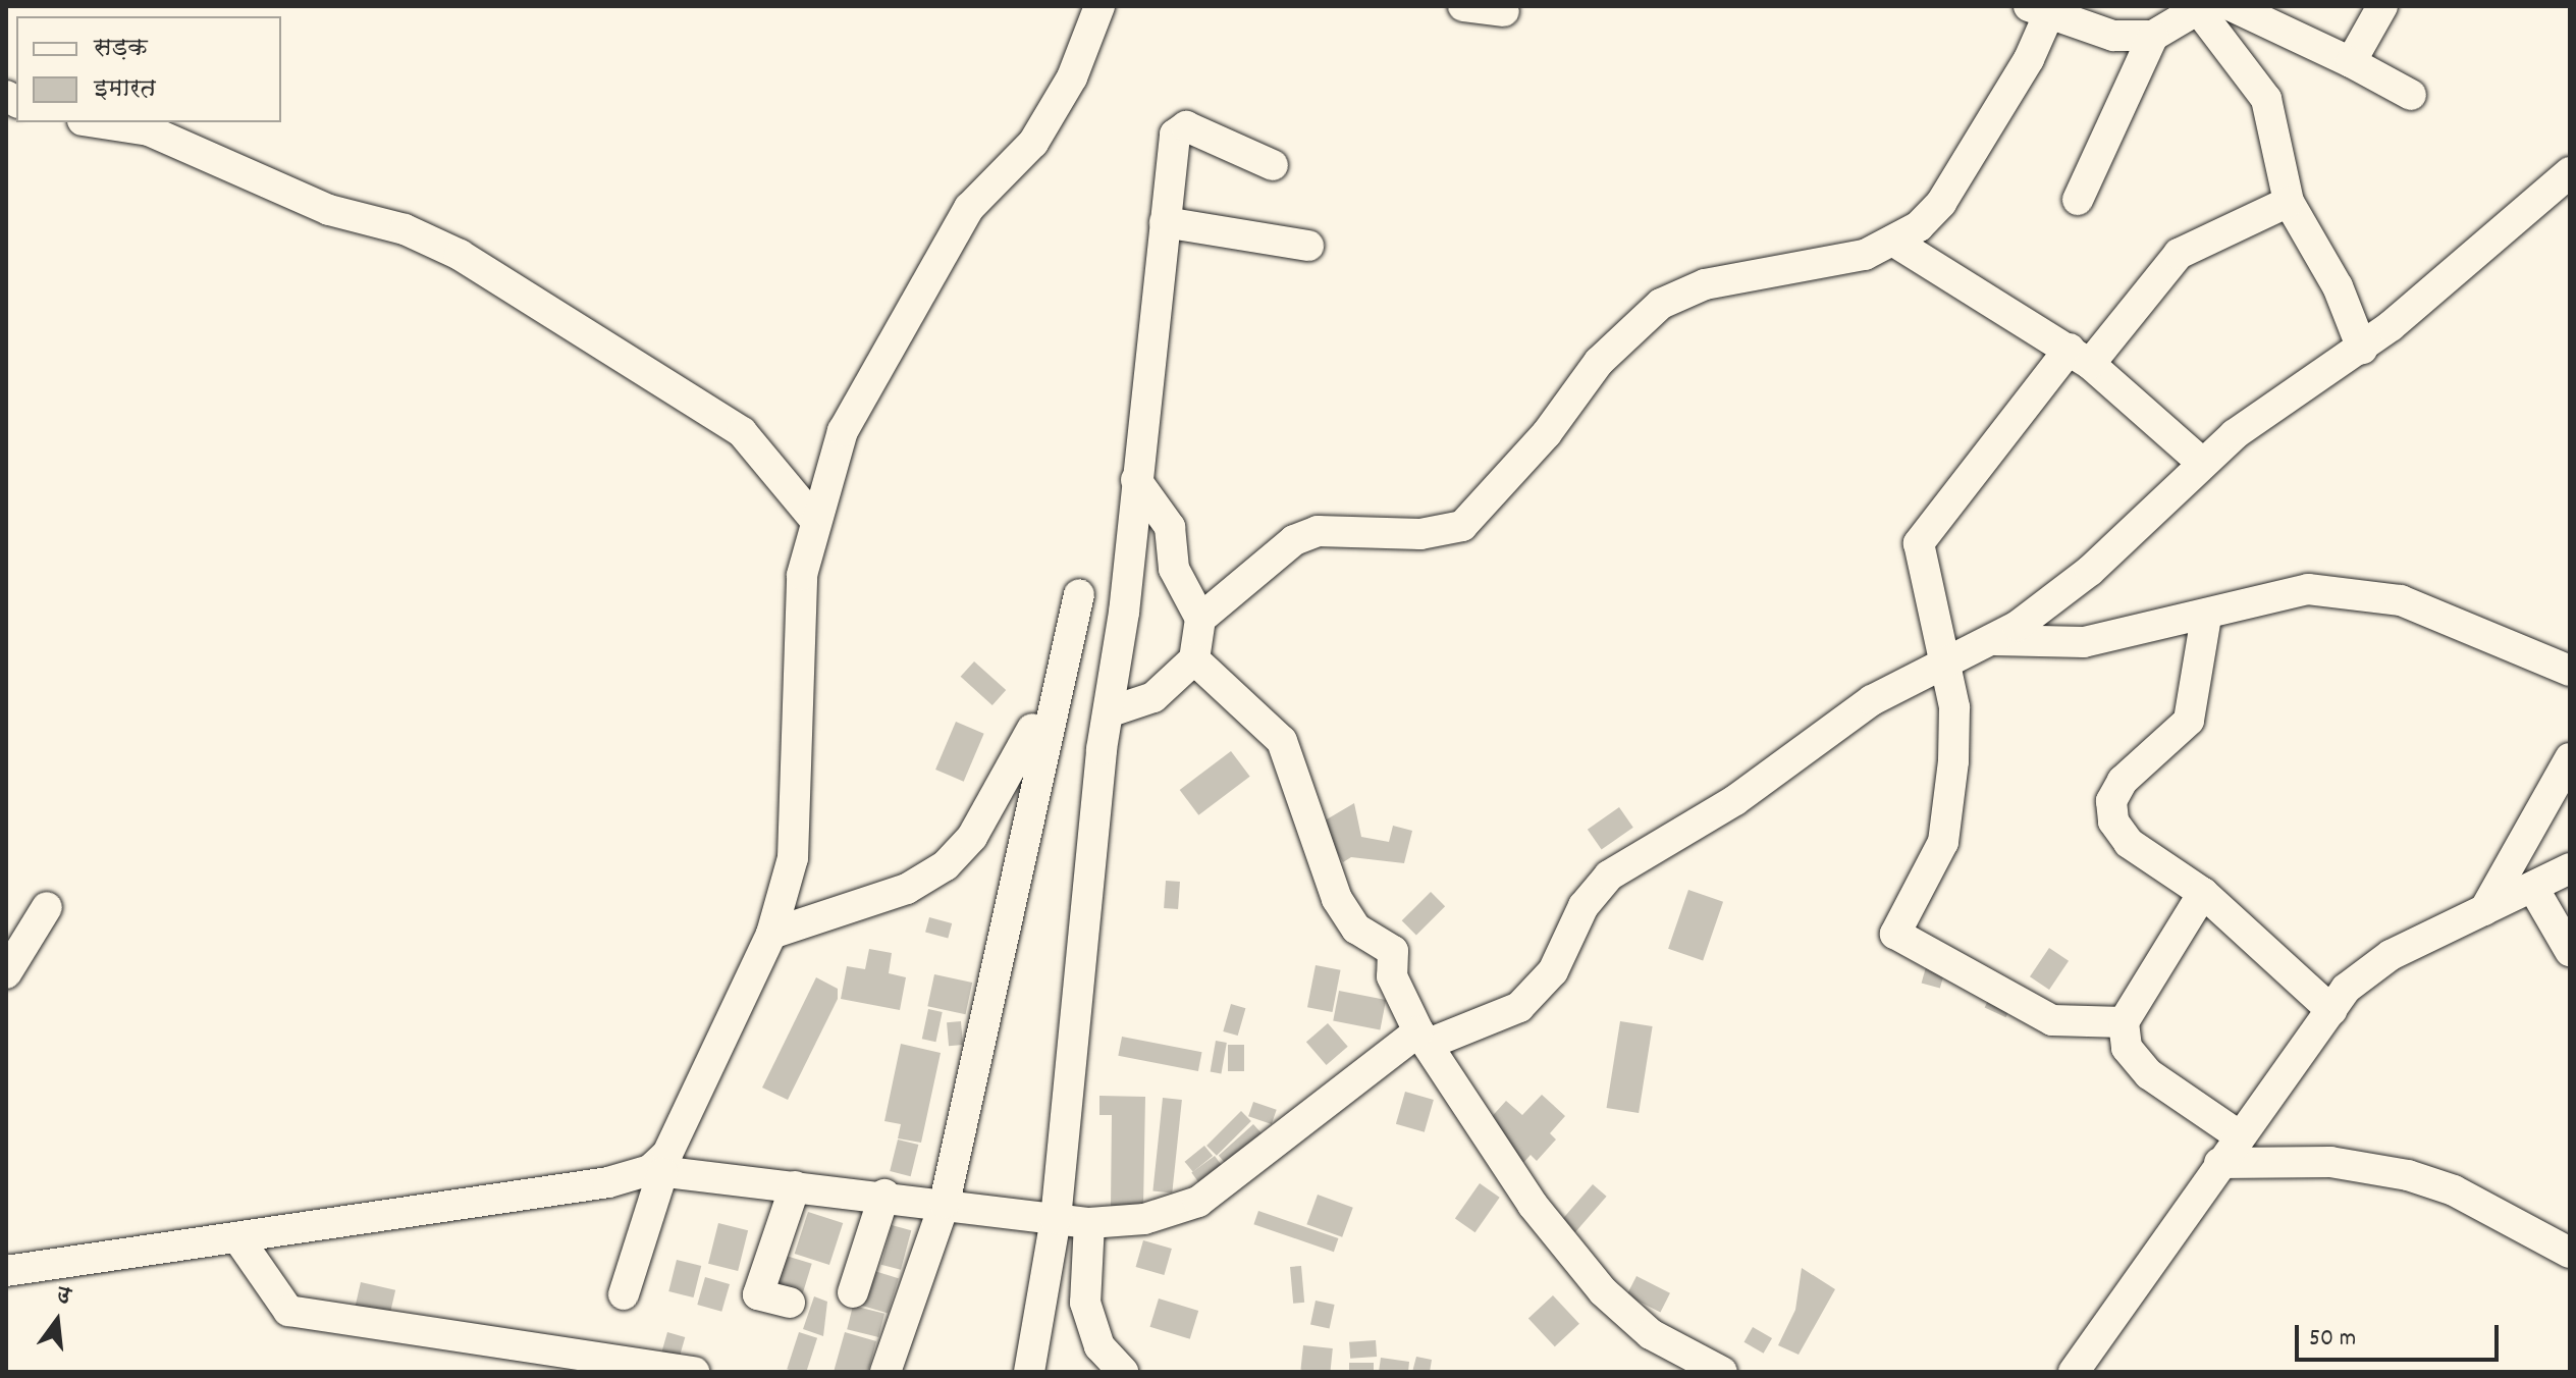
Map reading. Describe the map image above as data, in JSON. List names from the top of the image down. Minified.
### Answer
{"legend":["सड़क","इमारत"],"scale_bar":"50 m","north":"top"}
